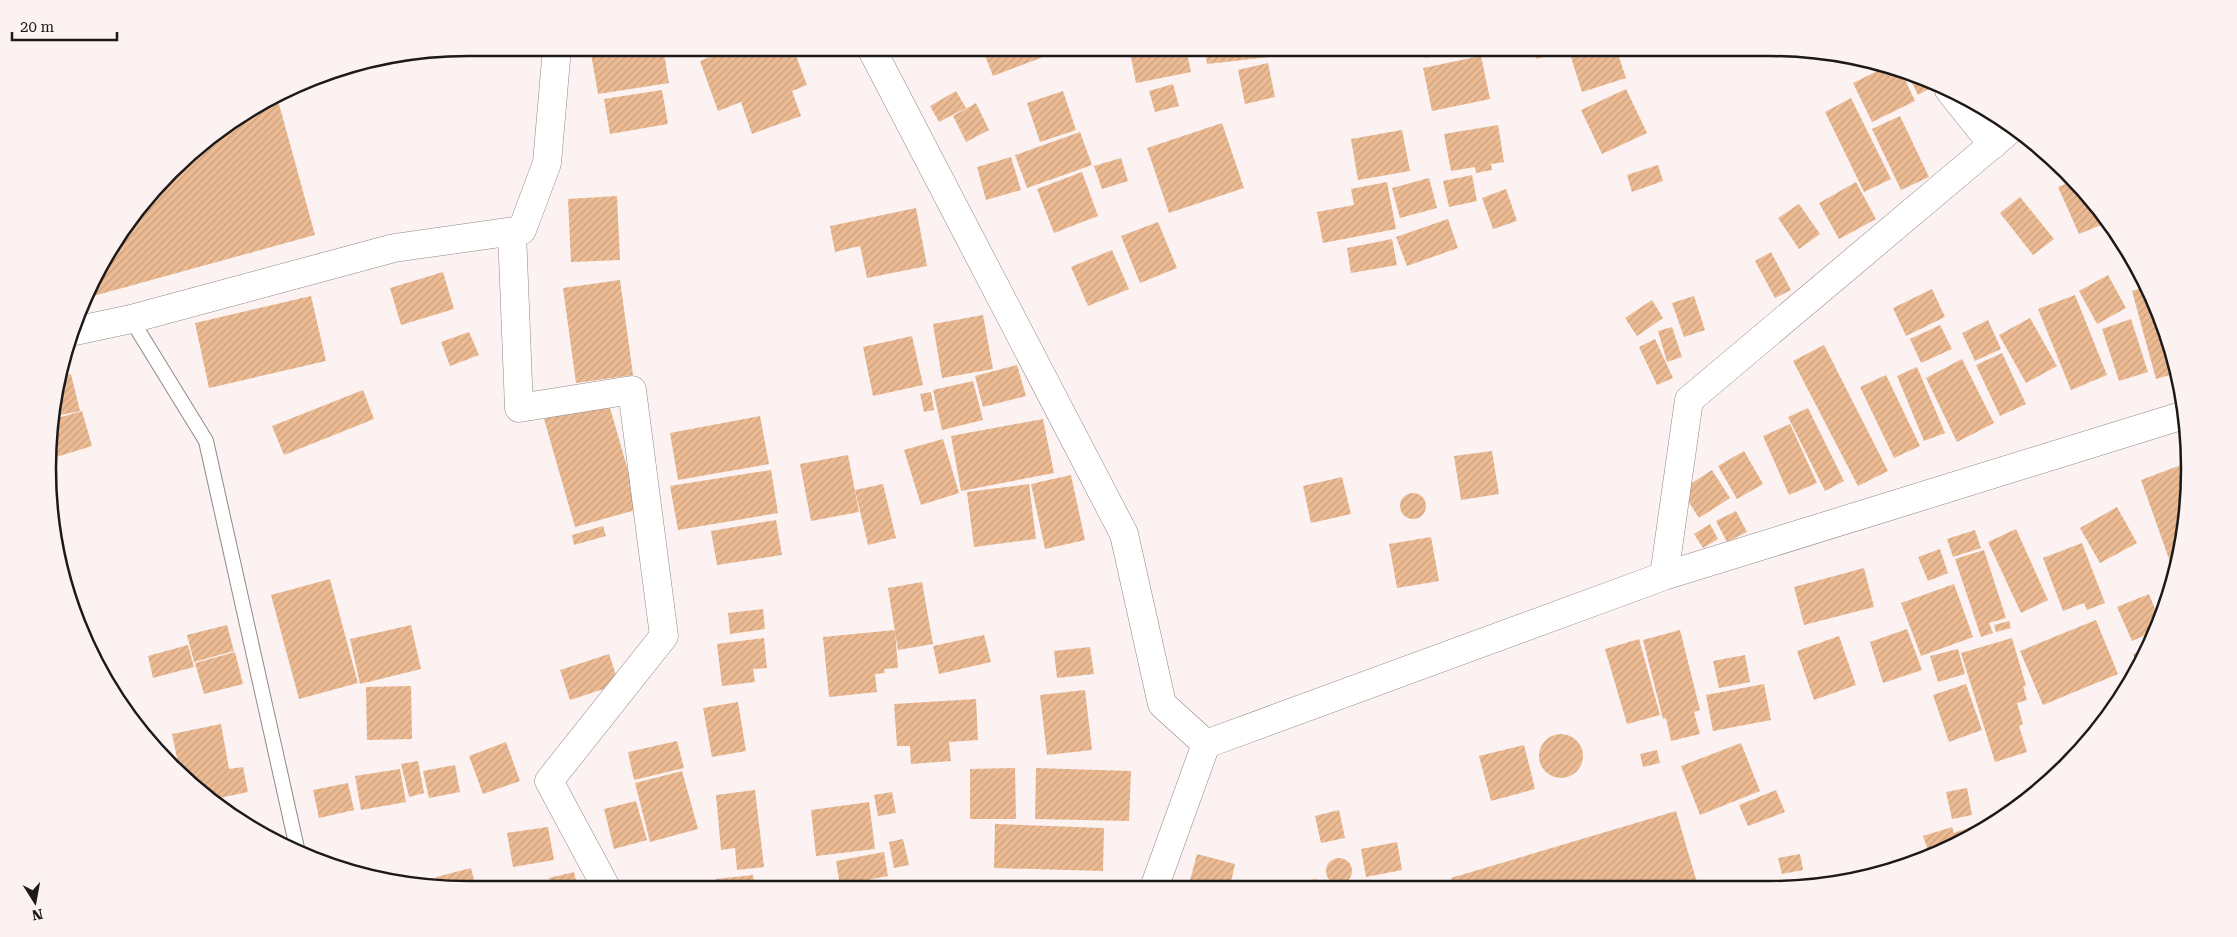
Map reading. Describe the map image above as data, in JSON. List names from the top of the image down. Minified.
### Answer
{"scale_bar":"20 m","north":"bottom"}
